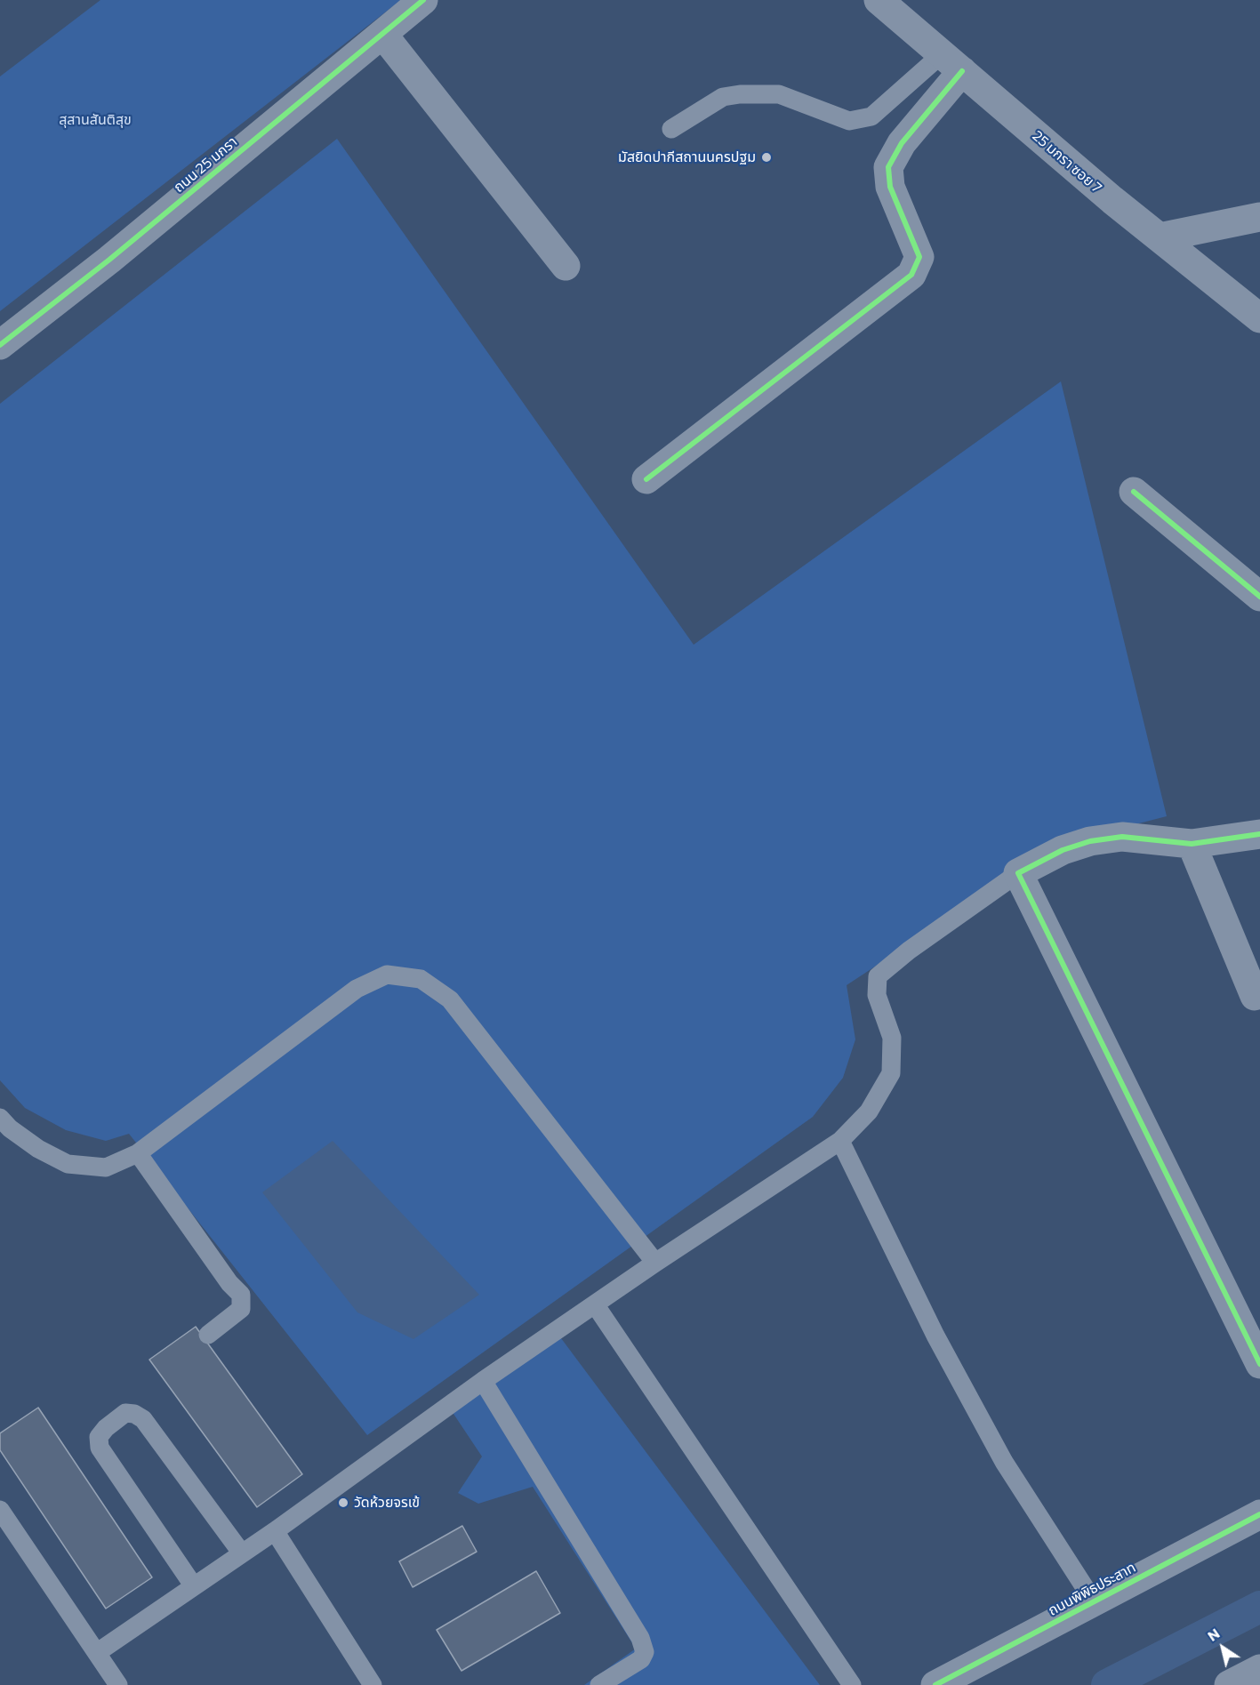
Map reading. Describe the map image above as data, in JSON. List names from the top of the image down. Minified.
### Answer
{"streets":{"street":["25 มกรา ซอย 7","ถนน 25 มกรา","ถนนพิพิธประสาท"]},"parks":["สุสานสันติสุข"],"places":["มัสยิดปากีสถานนครปฐม","วัดห้วยจรเข้"],"north":"top left"}
